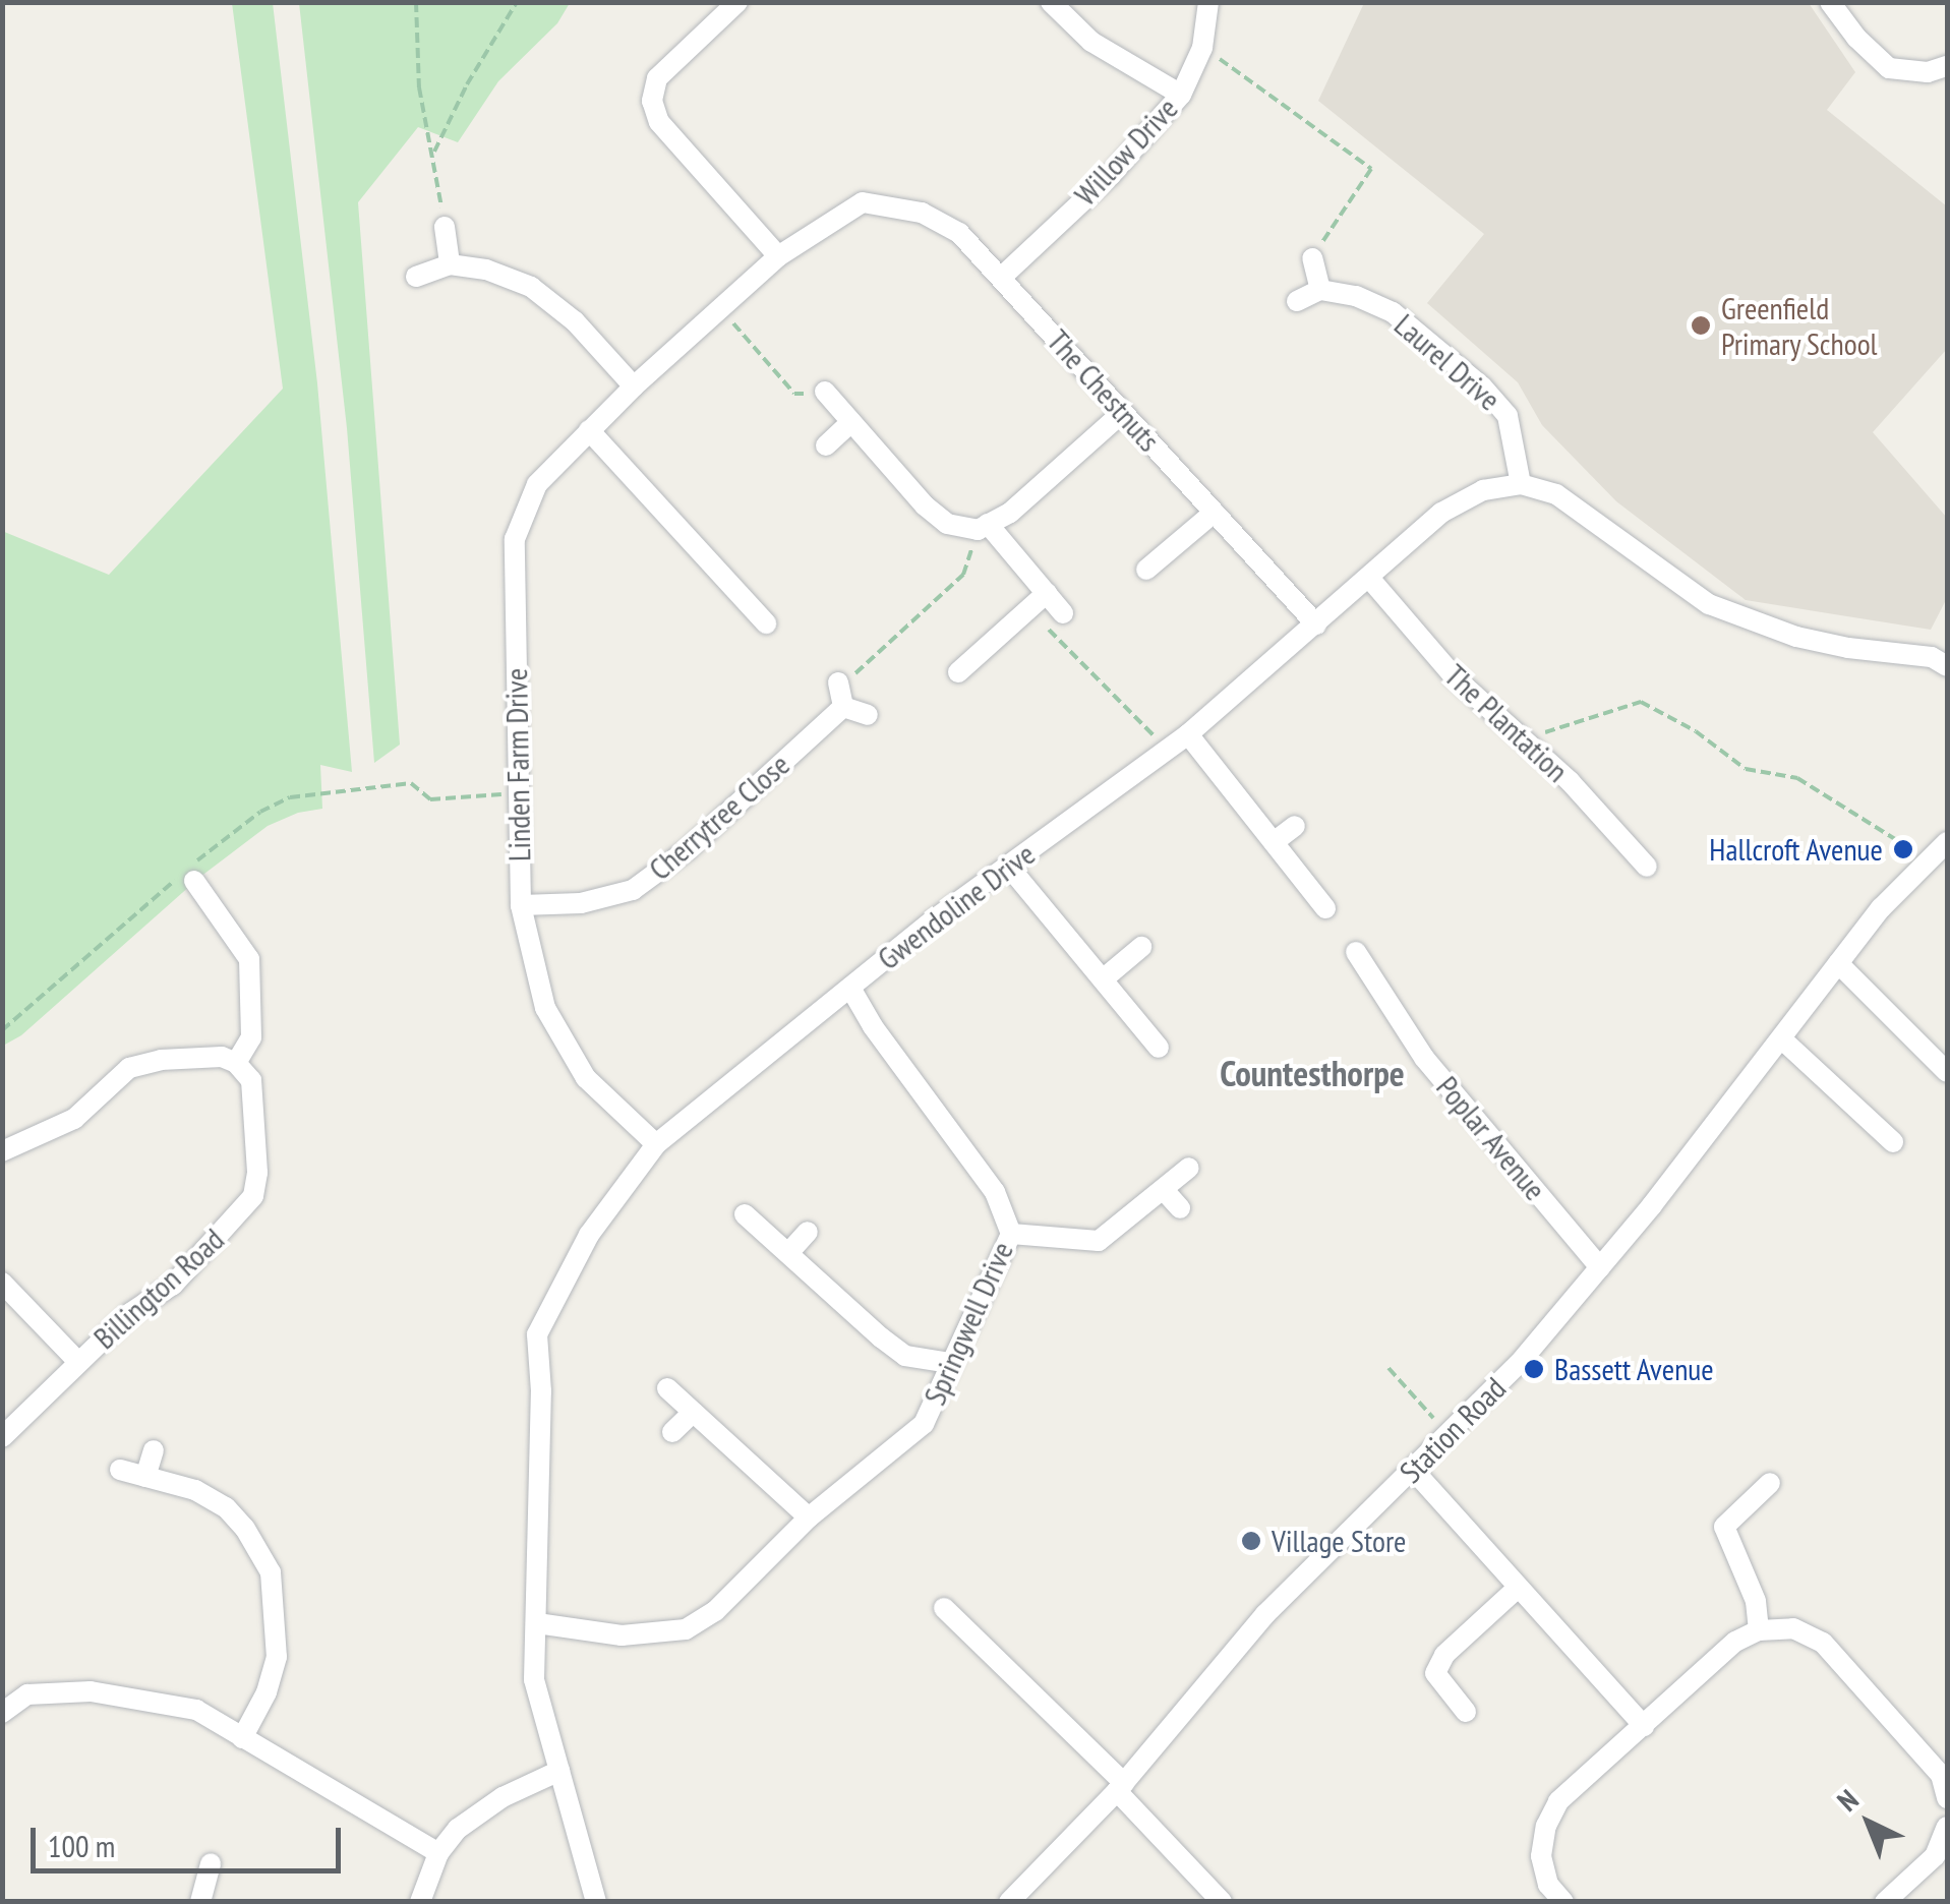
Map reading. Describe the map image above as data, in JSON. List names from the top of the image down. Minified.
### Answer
{"streets":{"street":["Willow Drive","Laurel Drive","The Chestnuts","The Plantation","Linden Farm Drive","Cherrytree Close","Gwendoline Drive","Poplar Avenue","Billington Road","Springwell Drive","Station Road"]},"crossings":[["Willow Drive","The Chestnuts"],["Laurel Drive","Gwendoline Drive"],["The Chestnuts","Linden Farm Drive"],["The Chestnuts","Gwendoline Drive"],["The Plantation","Gwendoline Drive"],["Linden Farm Drive","Cherrytree Close"],["Linden Farm Drive","Gwendoline Drive"],["Gwendoline Drive","Springwell Drive"],["Poplar Avenue","Station Road"]],"districts":["Countesthorpe"],"places":["Greenfield Primary School","Hallcroft Avenue","Bassett Avenue","Village Store"],"scale_bar":"100 m","north":"top left"}
